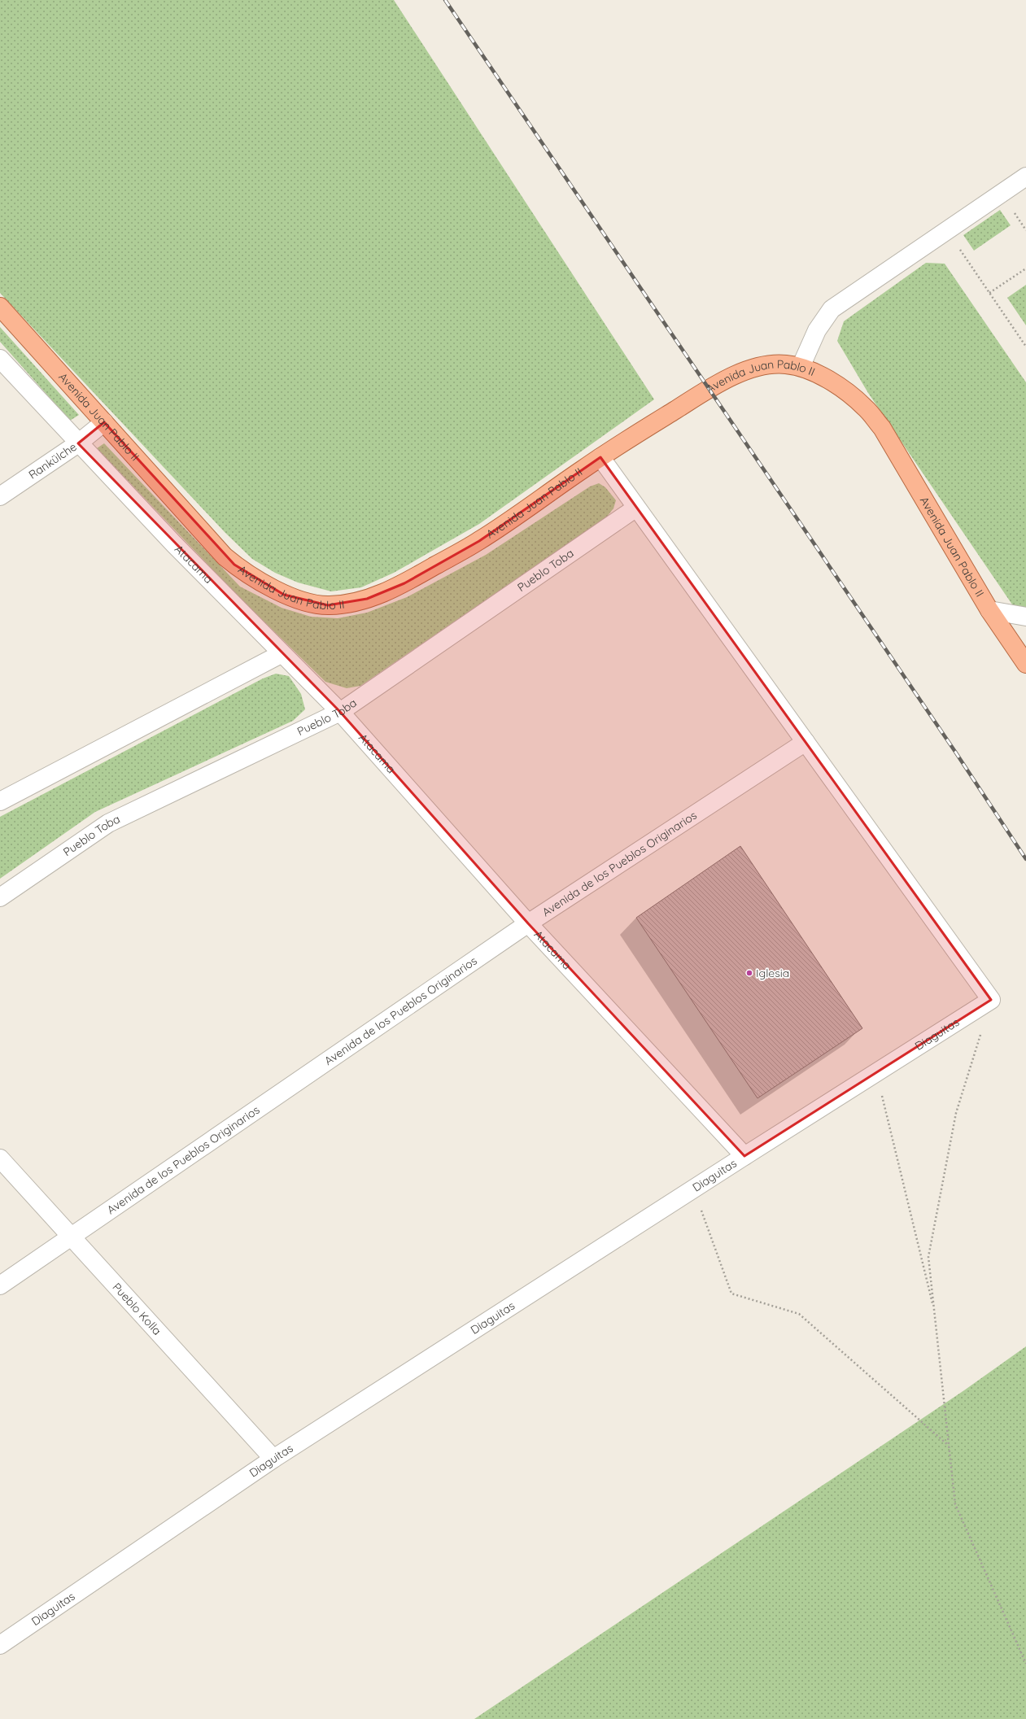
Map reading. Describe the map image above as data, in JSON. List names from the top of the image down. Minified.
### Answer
{"streets":{"main road":["Avenida Juan Pablo II"],"street":["Rankülche","Atacama","Pueblo Toba","Avenida de los Pueblos Originarios","Diaguitas","Pueblo Kolla"]},"crossings":[["Avenida Juan Pablo II","Rankülche"],["Rankülche","Atacama"],["Atacama","Pueblo Toba"],["Atacama","Avenida de los Pueblos Originarios"],["Atacama","Diaguitas"],["Avenida de los Pueblos Originarios","Pueblo Kolla"],["Diaguitas","Pueblo Kolla"]],"places":["Iglesia"]}
